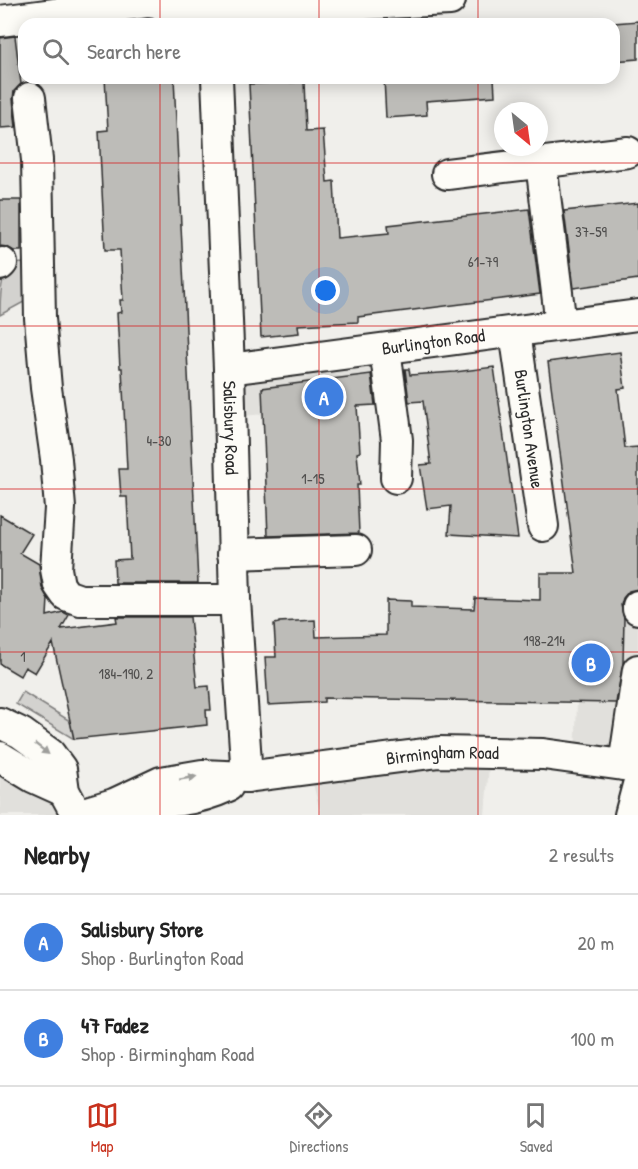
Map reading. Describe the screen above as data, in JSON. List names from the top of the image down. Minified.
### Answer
{"streets":{"street":["Burlington Road","Salisbury Road","Burlington Avenue","Birmingham Road"]},"crossings":[["Burlington Road","Salisbury Road"],["Burlington Road","Burlington Avenue"],["Salisbury Road","Birmingham Road"]],"house_numbers":["37-59","61-79","4-30","1-15","198-214","1","184-190, 2"],"north":"bottom right","page":{"search":"Search here","pins":["A","B"],"heading":["Nearby","2 results"],"list":[{"mark":"A","name":"Salisbury Store","note":"Shop · Burlington Road","value":"20 m"},{"mark":"B","name":"47 Fadez","note":"Shop · Birmingham Road","value":"100 m"}],"nav":["Map","Directions","Saved"]}}
